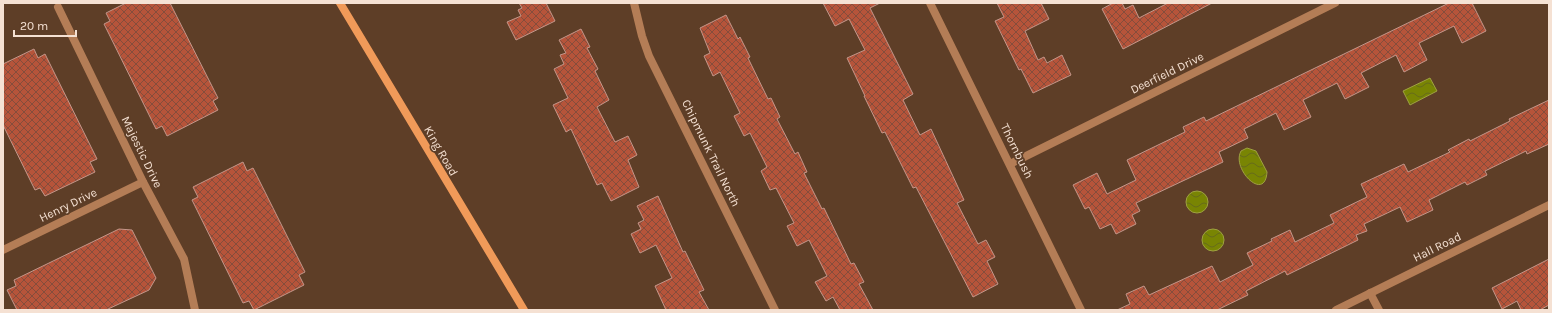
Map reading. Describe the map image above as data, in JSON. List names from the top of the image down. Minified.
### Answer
{"streets":{"main road":["King Road"],"street":["Deerfield Drive","Thornbush","Majestic Drive","Chipmunk Trail North","Henry Drive","Hall Road"]},"crossings":[["Deerfield Drive","Thornbush"],["Majestic Drive","Henry Drive"]],"scale_bar":"20 m"}
